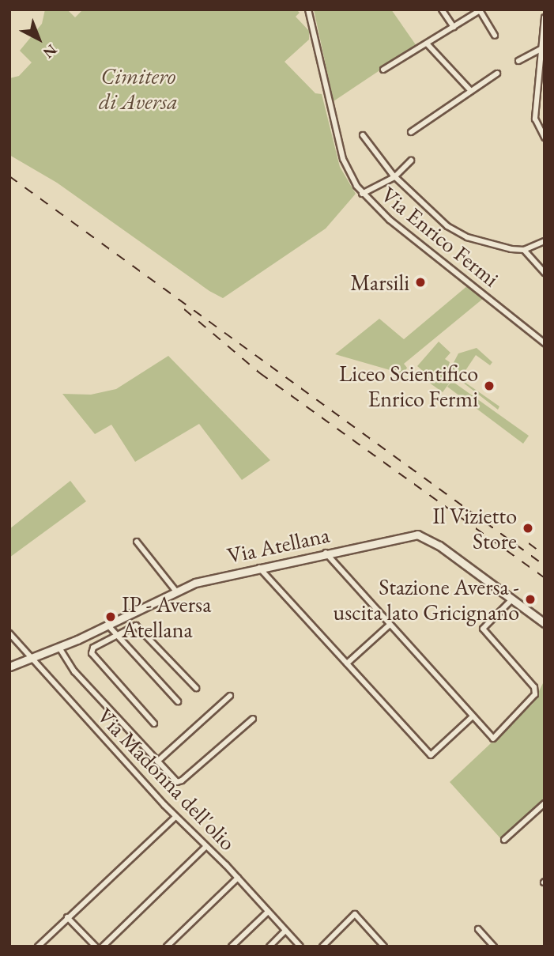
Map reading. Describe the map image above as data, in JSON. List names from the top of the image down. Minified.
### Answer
{"streets":{"main road":["Via Atellana"],"street":["Via Enrico Fermi","Via Madonna dell'olio"]},"crossings":[["Via Atellana","Via Madonna dell'olio"]],"parks":["Cimitero di Aversa"],"places":["Marsili","Liceo Scientifico Enrico Fermi","Il Vizietto Store","Stazione Aversa - uscita lato Gricignano","IP - Aversa Atellana"],"north":"bottom right"}
